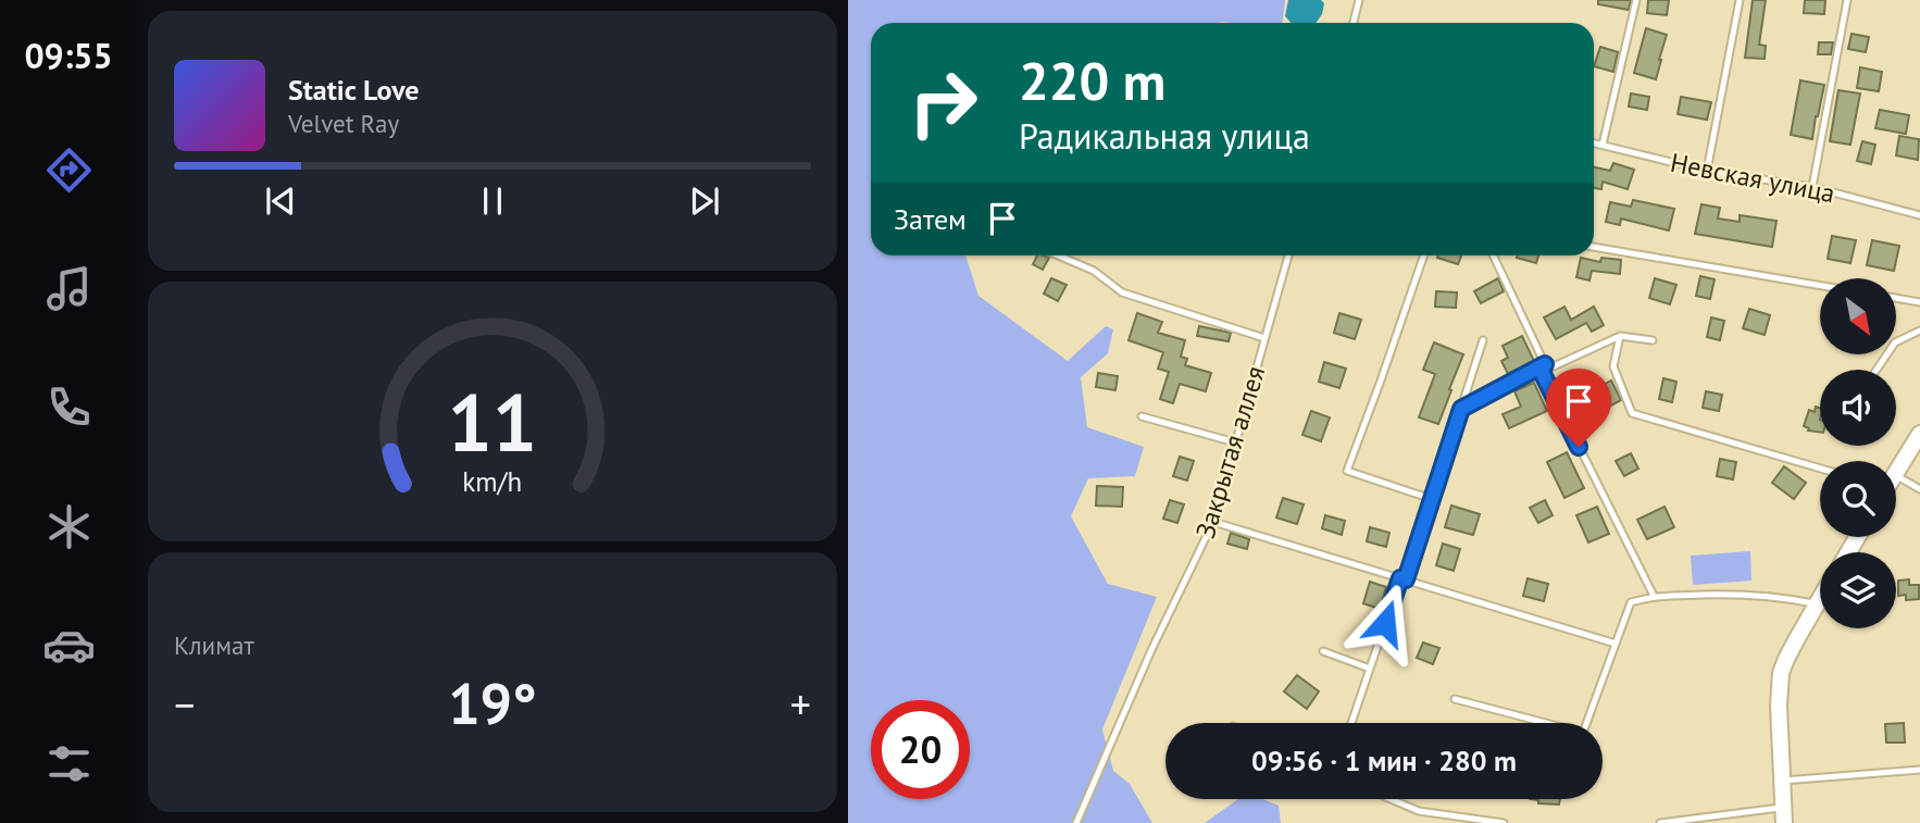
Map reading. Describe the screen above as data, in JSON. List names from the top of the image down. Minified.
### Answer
{"streets":{"lane":["Невская улица","Закрытая аллея"]},"north":"bottom right","page":{"tabs":"09:55","turn":["220 m","Радикальная улица"],"song":["Static Love","Velvet Ray"],"then":"Затем","tile":"Климат","heat":["−","19°","+"],"limit":"20","trip":"09:56 · 1 мин · 280 m","gauge":["11","km/h"]}}
